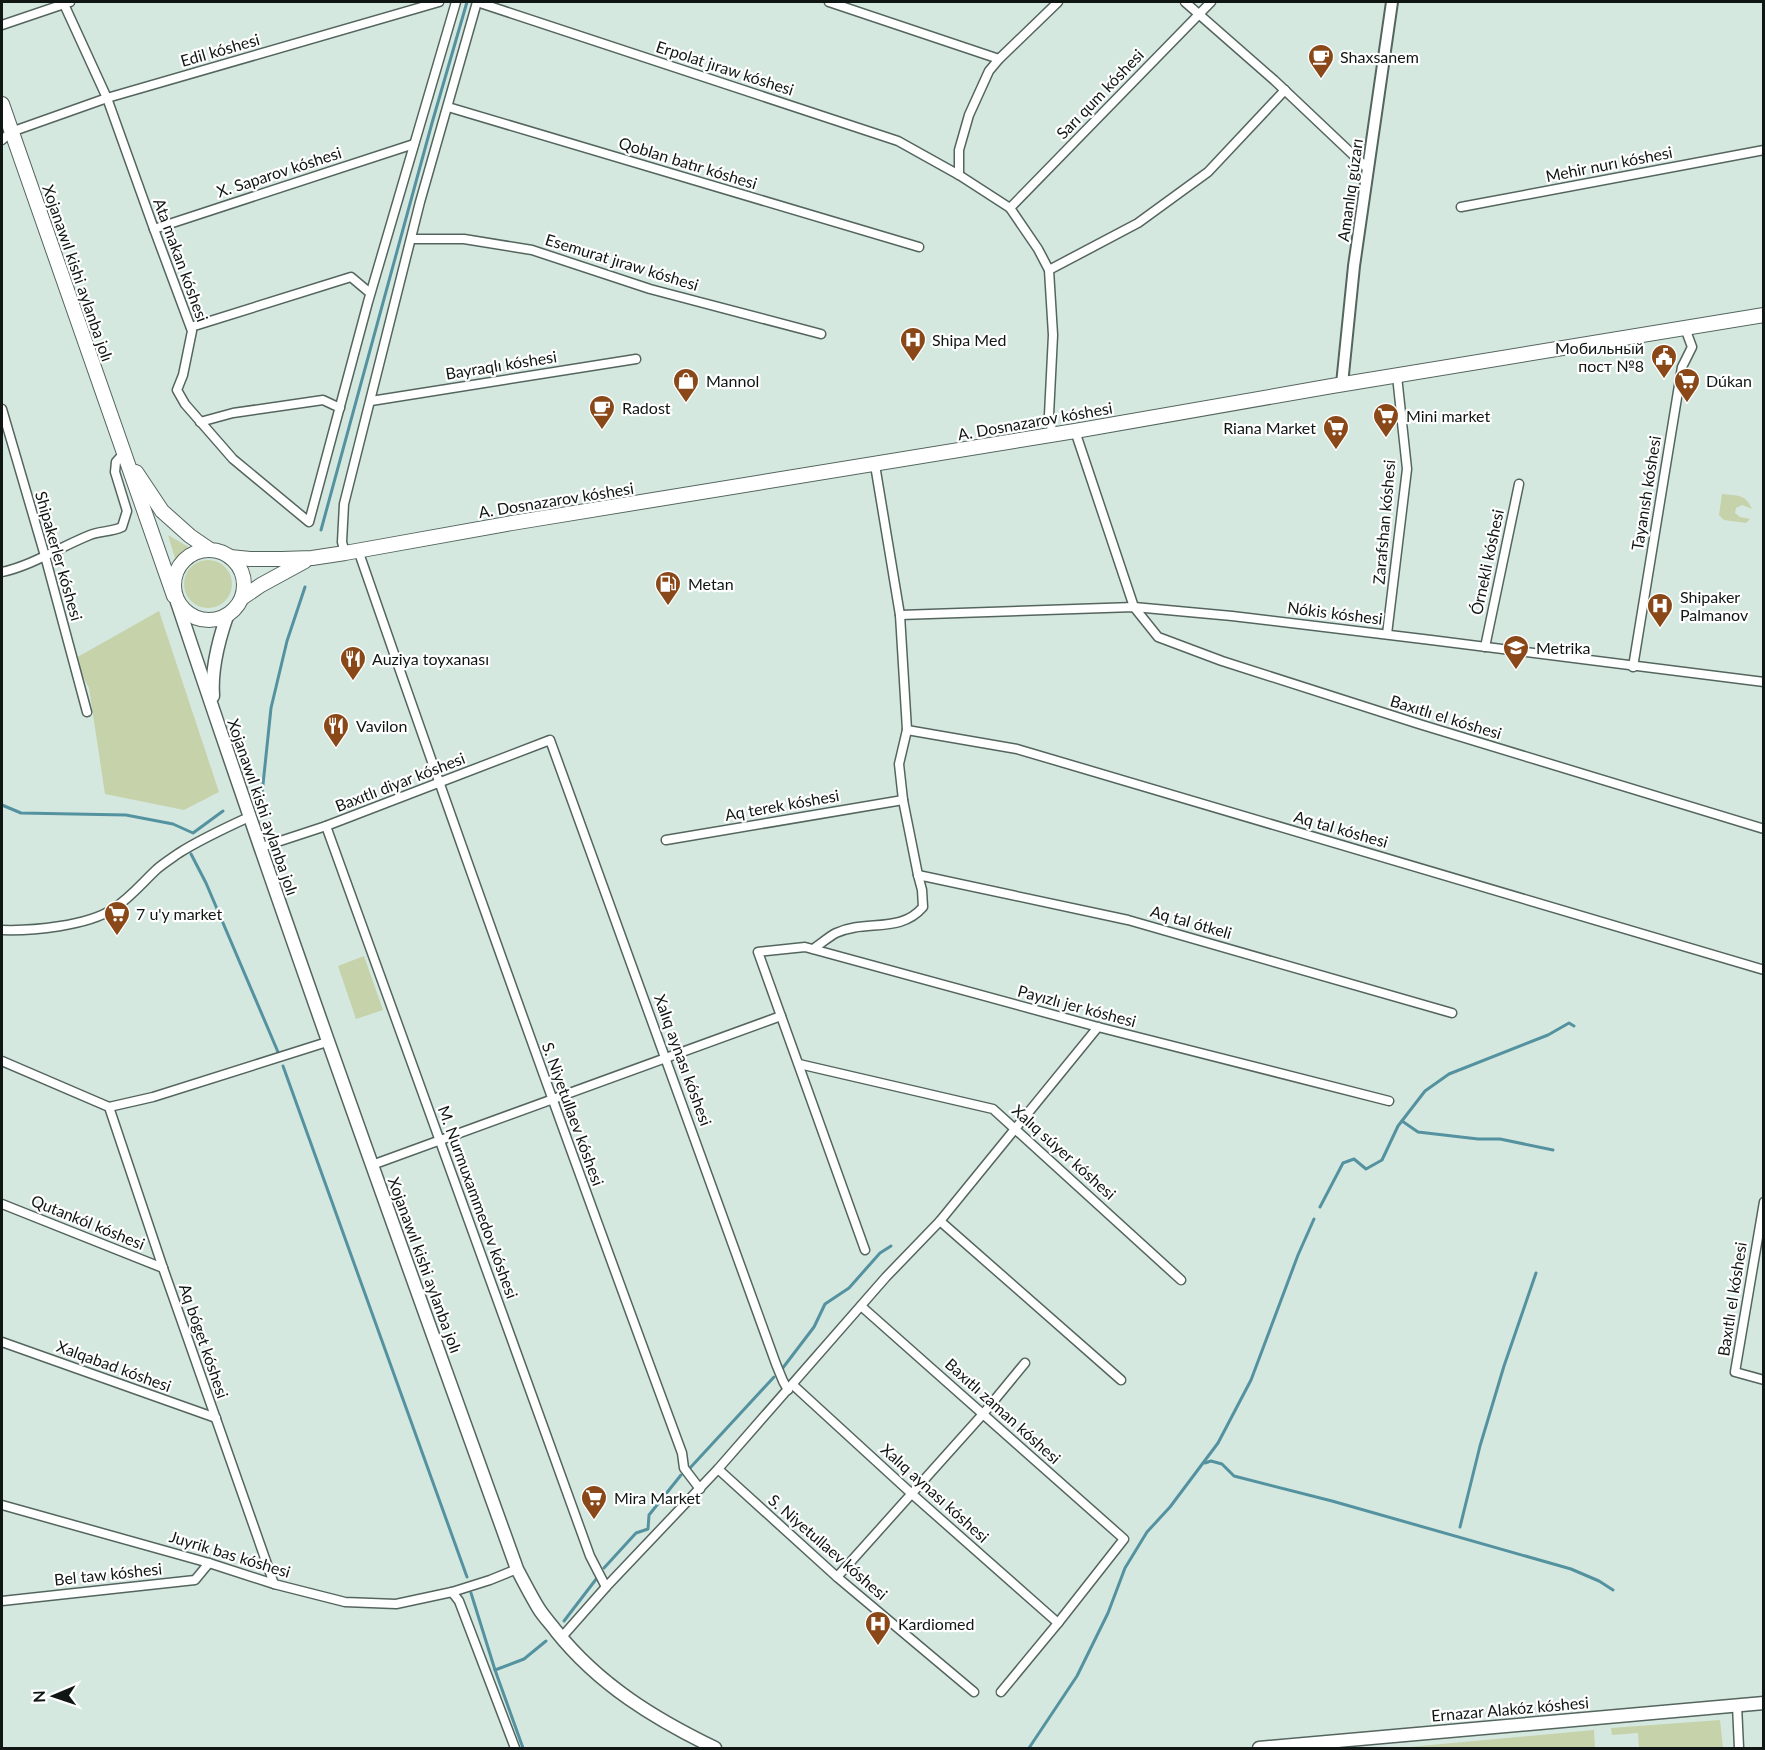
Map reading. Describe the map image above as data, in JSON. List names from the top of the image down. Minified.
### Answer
{"streets":{"main road":["Xojanawıl kishi aylanba jolı","A. Dosnazarov kóshesi","Ernazar Alakóz kóshesi"],"street":["Edil kóshesi","Erpolat jıraw kóshesi","Sarı qum kóshesi","Qoblan batır kóshesi","Mehir nurı kóshesi","X. Saparov kóshesi","Amanlıq gúzarı","Ata makan kóshesi","Esemurat jıraw kóshesi","Bayraqlı kóshesi","Tayanısh kóshesi","Zarafshan kóshesi","Shipakerler kóshesi","Órnekli kóshesi","Nókis kóshesi","Baxıtlı el kóshesi","Baxıtlı diyar kóshesi","Aq terek kóshesi","Aq tal kóshesi","Aq tal ótkeli","Payızlı jer kóshesi","Xalıq aynası kóshesi","S. Niyetullaev kóshesi","Xalıq súyer kóshesi","M. Nurmuxammedov kóshesi","Qutankól kóshesi","Aq bóget kóshesi","Xalqabad kóshesi","Baxıtlı zaman kóshesi","Juyrik bas kóshesi","Bel taw kóshesi"]},"crossings":[["Edil kóshesi","Ata makan kóshesi"],["Edil kóshesi","Xojanawıl kishi aylanba jolı"],["Erpolat jıraw kóshesi","Sarı qum kóshesi"],["Erpolat jıraw kóshesi","S. Niyetullaev kóshesi"],["Qoblan batır kóshesi","S. Niyetullaev kóshesi"],["X. Saparov kóshesi","Ata makan kóshesi"],["Amanlıq gúzarı","A. Dosnazarov kóshesi"],["Esemurat jıraw kóshesi","S. Niyetullaev kóshesi"],["Xojanawıl kishi aylanba jolı","Baxıtlı diyar kóshesi"],["Xojanawıl kishi aylanba jolı","Juyrik bas kóshesi"],["Bayraqlı kóshesi","S. Niyetullaev kóshesi"],["A. Dosnazarov kóshesi","Tayanısh kóshesi"],["A. Dosnazarov kóshesi","Zarafshan kóshesi"],["A. Dosnazarov kóshesi","S. Niyetullaev kóshesi"],["Tayanısh kóshesi","Nókis kóshesi"],["Zarafshan kóshesi","Nókis kóshesi"],["Órnekli kóshesi","Nókis kóshesi"],["Nókis kóshesi","Baxıtlı el kóshesi"],["Baxıtlı diyar kóshesi","Xalıq aynası kóshesi"],["Baxıtlı diyar kóshesi","S. Niyetullaev kóshesi"],["Baxıtlı diyar kóshesi","M. Nurmuxammedov kóshesi"],["Xalıq aynası kóshesi","Baxıtlı zaman kóshesi"],["Qutankól kóshesi","Aq bóget kóshesi"],["Aq bóget kóshesi","Xalqabad kóshesi"],["Aq bóget kóshesi","Juyrik bas kóshesi"],["Juyrik bas kóshesi","Bel taw kóshesi"]],"places":{"cafe":["Shaxsanem","Radost"],"hospital":["Shipa Med","Shipaker Palmanov","Kardiomed"],"public building":["Мобильный пост №8"],"shop":["Mannol"],"supermarket":["Dúkan","Mini market","Riana Market","7 u'y market","Mira Market"],"fuel station":["Metan"],"school or university":["Metrika"],"restaurant":["Auziya toyxanası","Vavilon"]},"north":"left"}
